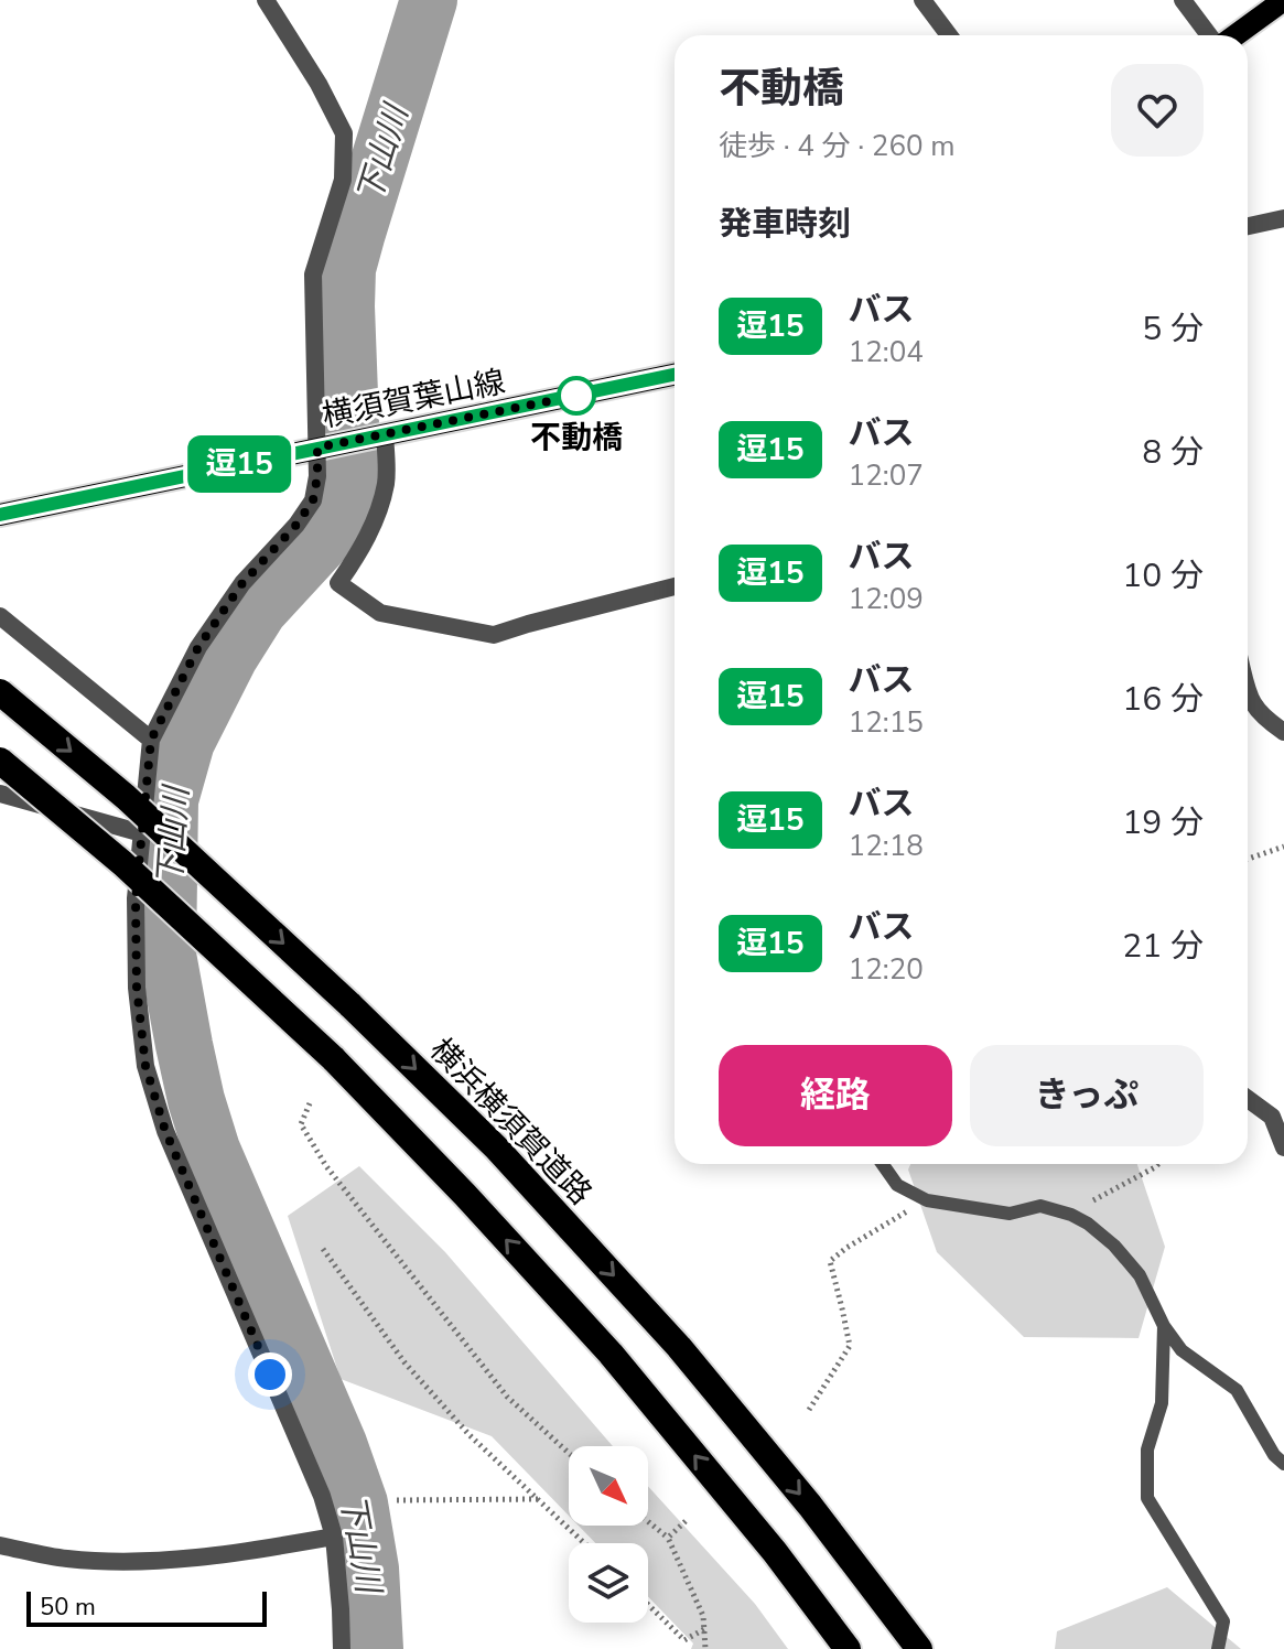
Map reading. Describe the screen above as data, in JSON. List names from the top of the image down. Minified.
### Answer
{"streets":{"highway":["横浜横須賀道路"],"main road":["横須賀葉山線"]},"water":["下山川"],"places":["不動橋"],"lines":["bus line 逗15"],"scale_bar":"50 m","north":"bottom right","page":{"on_map":"逗15","heading":[["不動橋","徒歩 · 4 分 · 260 m"],"発車時刻"],"list":[{"mark":"逗15","name":"バス","note":"12:04","value":"5 分"},{"mark":"逗15","name":"バス","note":"12:07","value":"8 分"},{"mark":"逗15","name":"バス","note":"12:09","value":"10 分"},{"mark":"逗15","name":"バス","note":"12:15","value":"16 分"},{"mark":"逗15","name":"バス","note":"12:18","value":"19 分"},{"mark":"逗15","name":"バス","note":"12:20","value":"21 分"}],"buttons":["経路","きっぷ"],"scale":"50 m"}}
